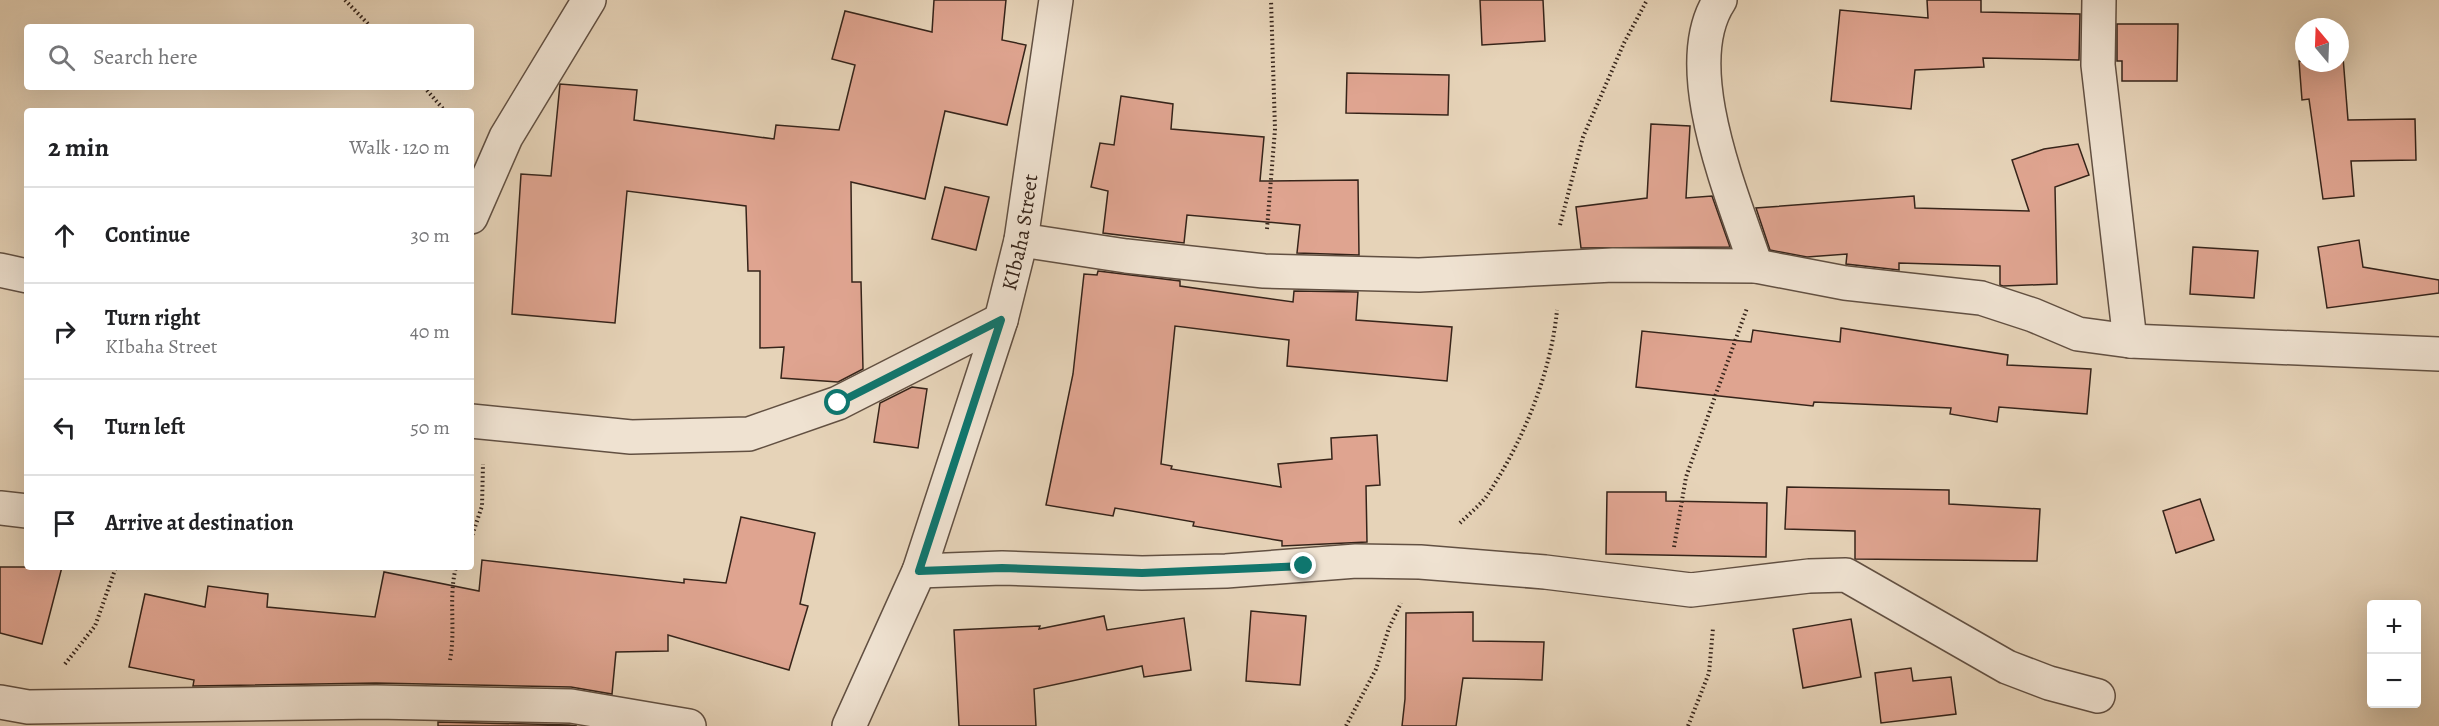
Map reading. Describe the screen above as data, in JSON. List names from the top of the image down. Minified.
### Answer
{"streets":{"street":["KIbaha Street"]},"north":"top","page":{"search":"Search here","heading":["2 min","Walk · 120 m"],"list":[["Continue","30 m"],["Turn right","KIbaha Street","40 m"],["Turn left","50 m"],"Arrive at destination"],"map_buttons":["+","−"]}}
